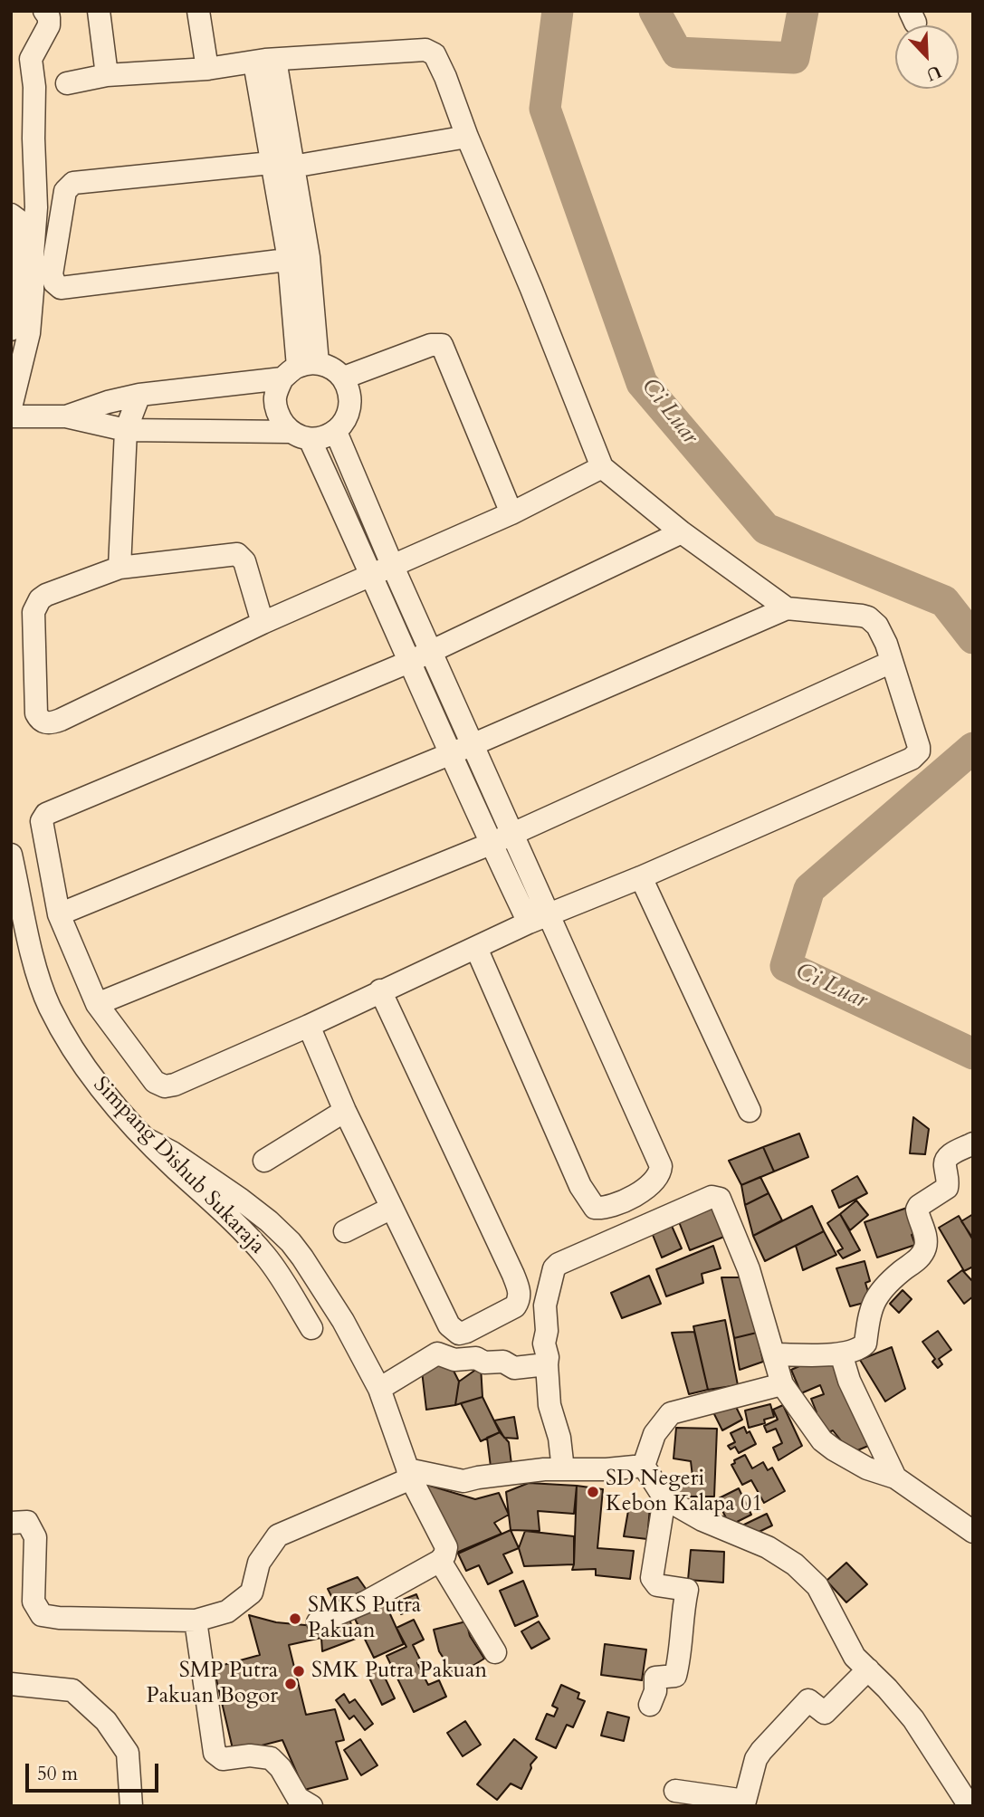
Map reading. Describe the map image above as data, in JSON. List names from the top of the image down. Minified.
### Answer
{"streets":{"street":["Simpang Dishub Sukaraja"]},"water":["Ci Luar"],"places":["SD Negeri Kebon Kalapa 01","SMKS Putra Pakuan","SMK Putra Pakuan","SMP Putra Pakuan Bogor"],"scale_bar":"50 m","north":"bottom right"}
